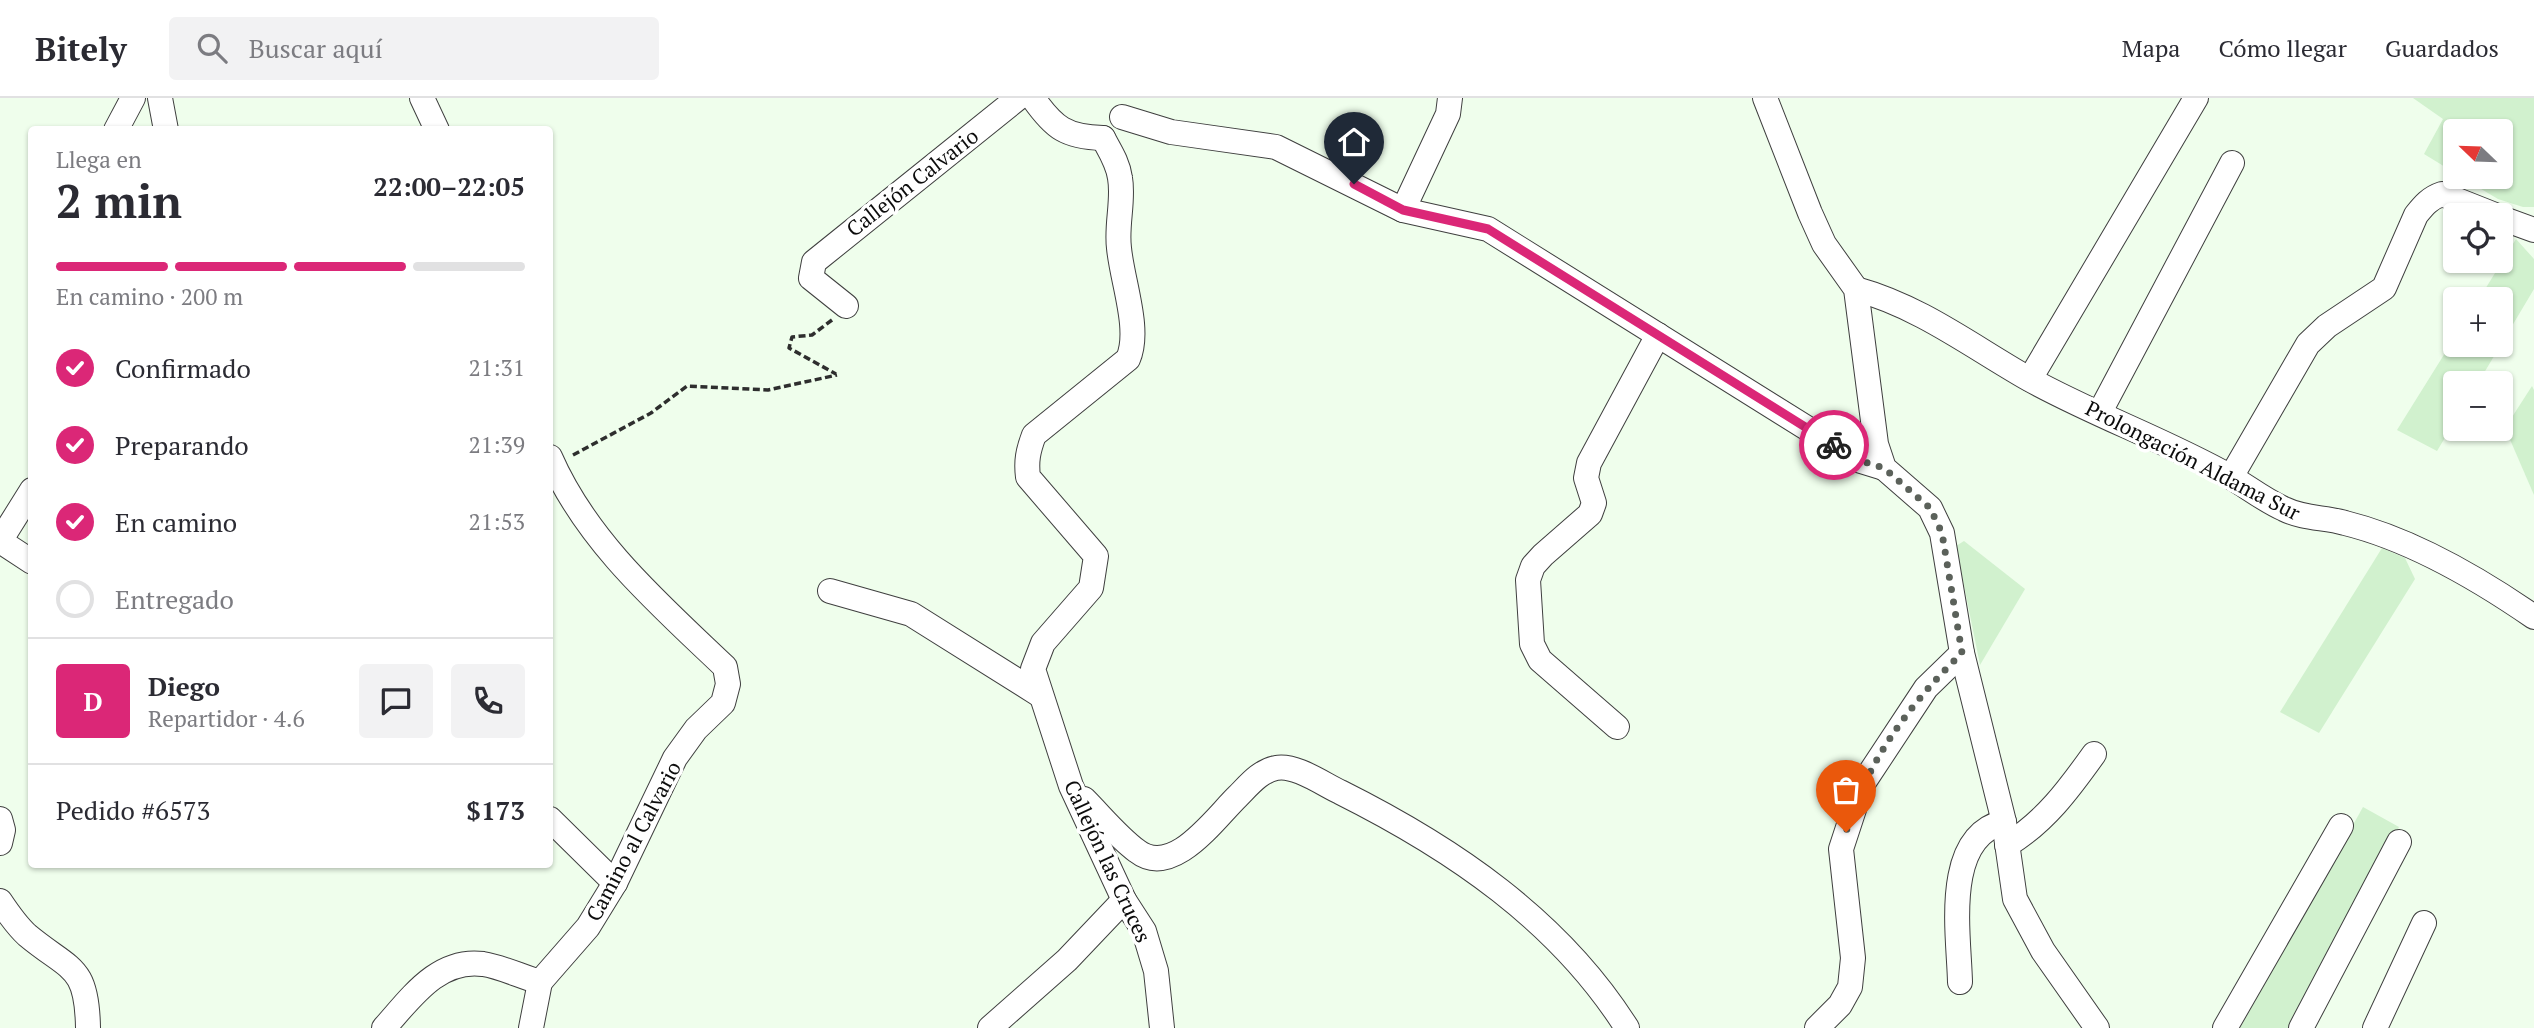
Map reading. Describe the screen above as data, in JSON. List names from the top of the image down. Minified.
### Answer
{"streets":{"street":["Callejón Calvario","Prolongación Aldama Sur","Camino al Calvario","Callejón las Cruces"]},"north":"top left","page":{"header":"Bitely","search":"Buscar aquí","nav":["Mapa","Cómo llegar","Guardados"],"map_buttons":["+","−"],"heading":["2 min","Llega en","22:00–22:05"],"panel":["Diego","Repartidor · 4.6","Pedido #6573","$173"],"bar":"En camino · 200 m","list":[["Confirmado","21:31"],["Preparando","21:39"],["En camino","21:53"],"Entregado"],"round":"D"}}
